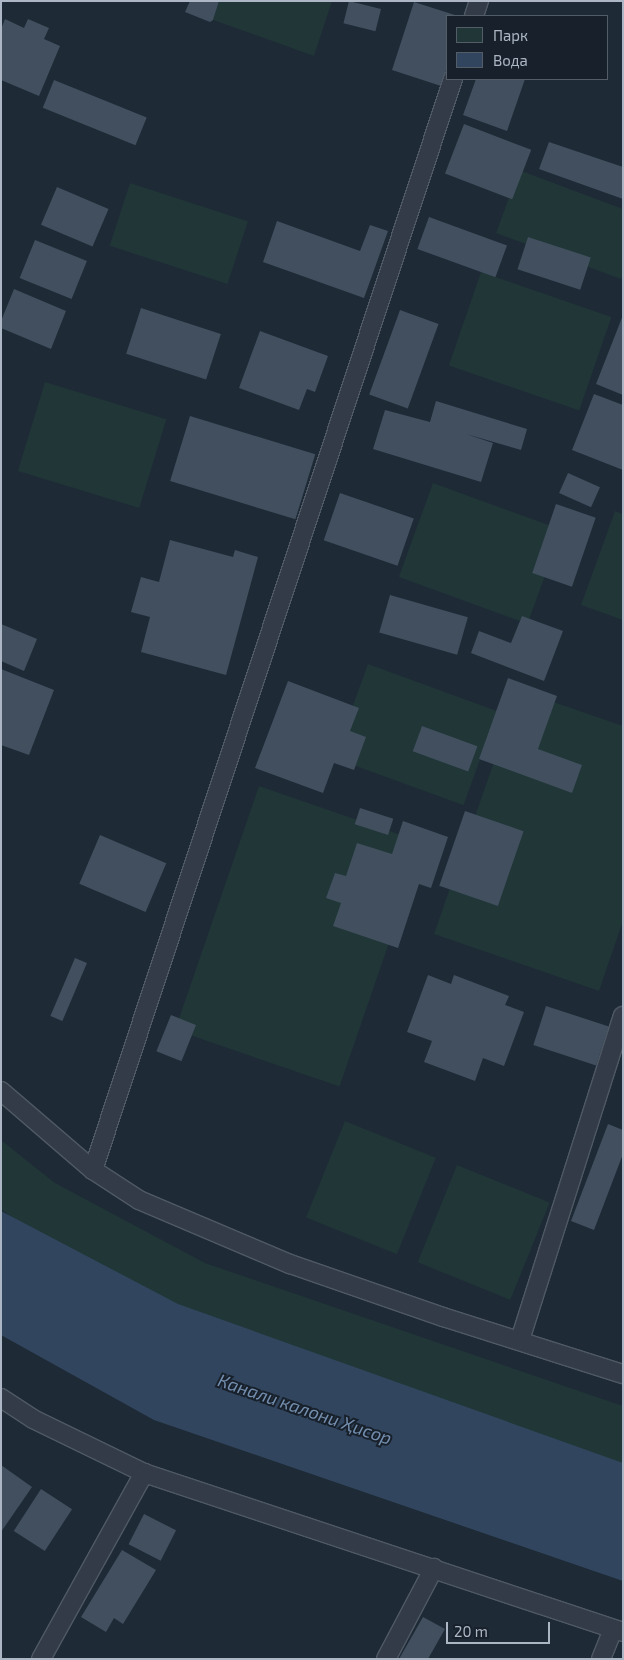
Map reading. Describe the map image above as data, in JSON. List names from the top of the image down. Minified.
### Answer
{"water":["Канали калони Ҳисор"],"legend":["Парк","Вода"],"scale_bar":"20 m"}
